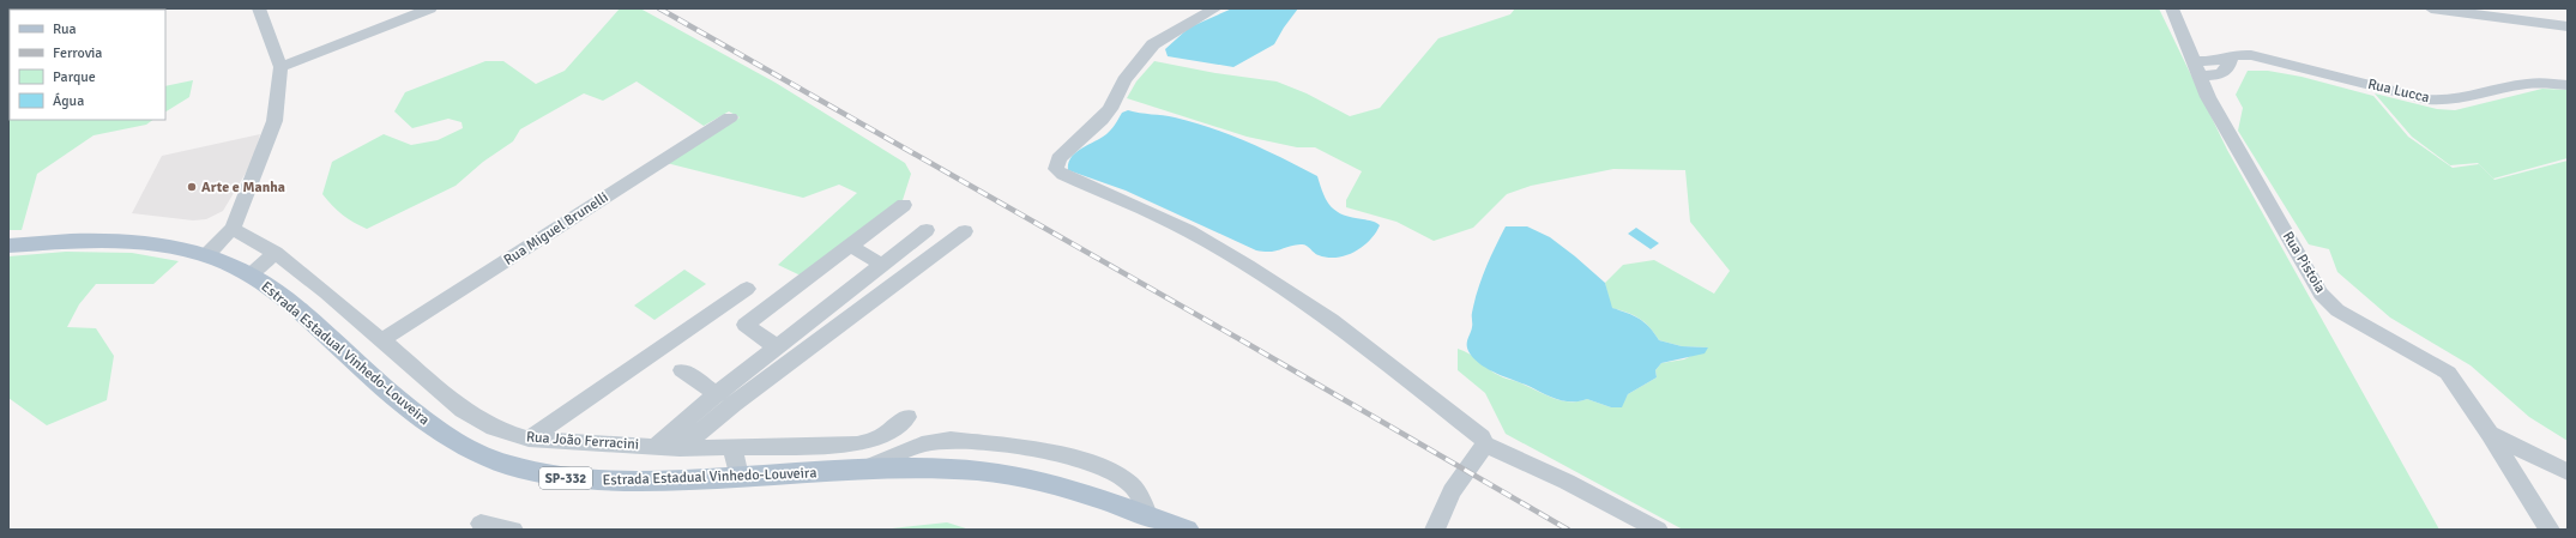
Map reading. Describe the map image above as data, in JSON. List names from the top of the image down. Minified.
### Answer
{"streets":{"main road":["Estrada Estadual Vinhedo-Louveira","SP-332"],"street":["Rua Lucca","Rua Miguel Brunelli","Rua Pistoia","Rua João Ferracini"]},"crossings":[["Rua Lucca","Rua Pistoia"],["Rua Miguel Brunelli","Rua João Ferracini"]],"places":["Arte e Manha"],"legend":["Rua","Ferrovia","Parque","Água"]}
